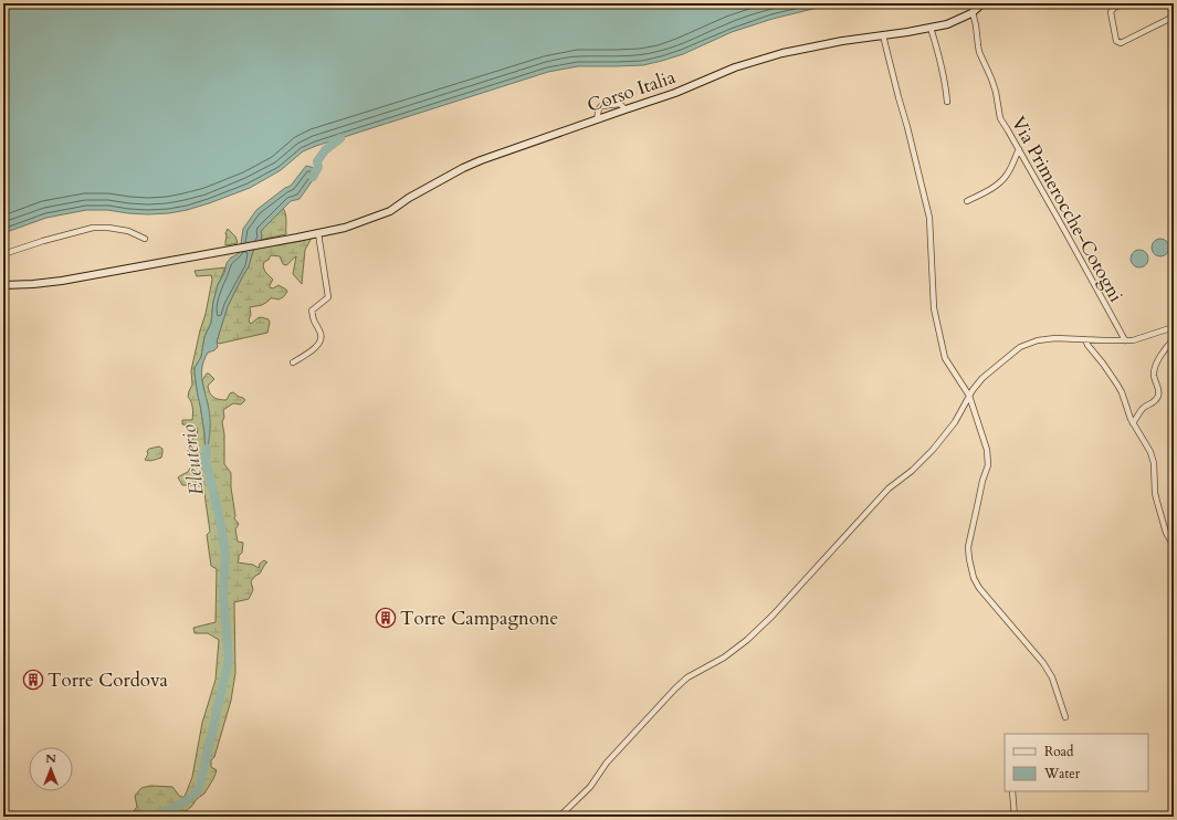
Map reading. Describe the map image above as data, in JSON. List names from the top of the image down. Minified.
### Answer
{"streets":{"street":["Corso Italia","Via Primerocche-Cotogni"]},"crossings":[["Corso Italia","Via Primerocche-Cotogni"]],"water":["Eleuterio"],"places":{"building":["Torre Campagnone","Torre Cordova"]},"legend":["Road","Water"],"north":"top"}
